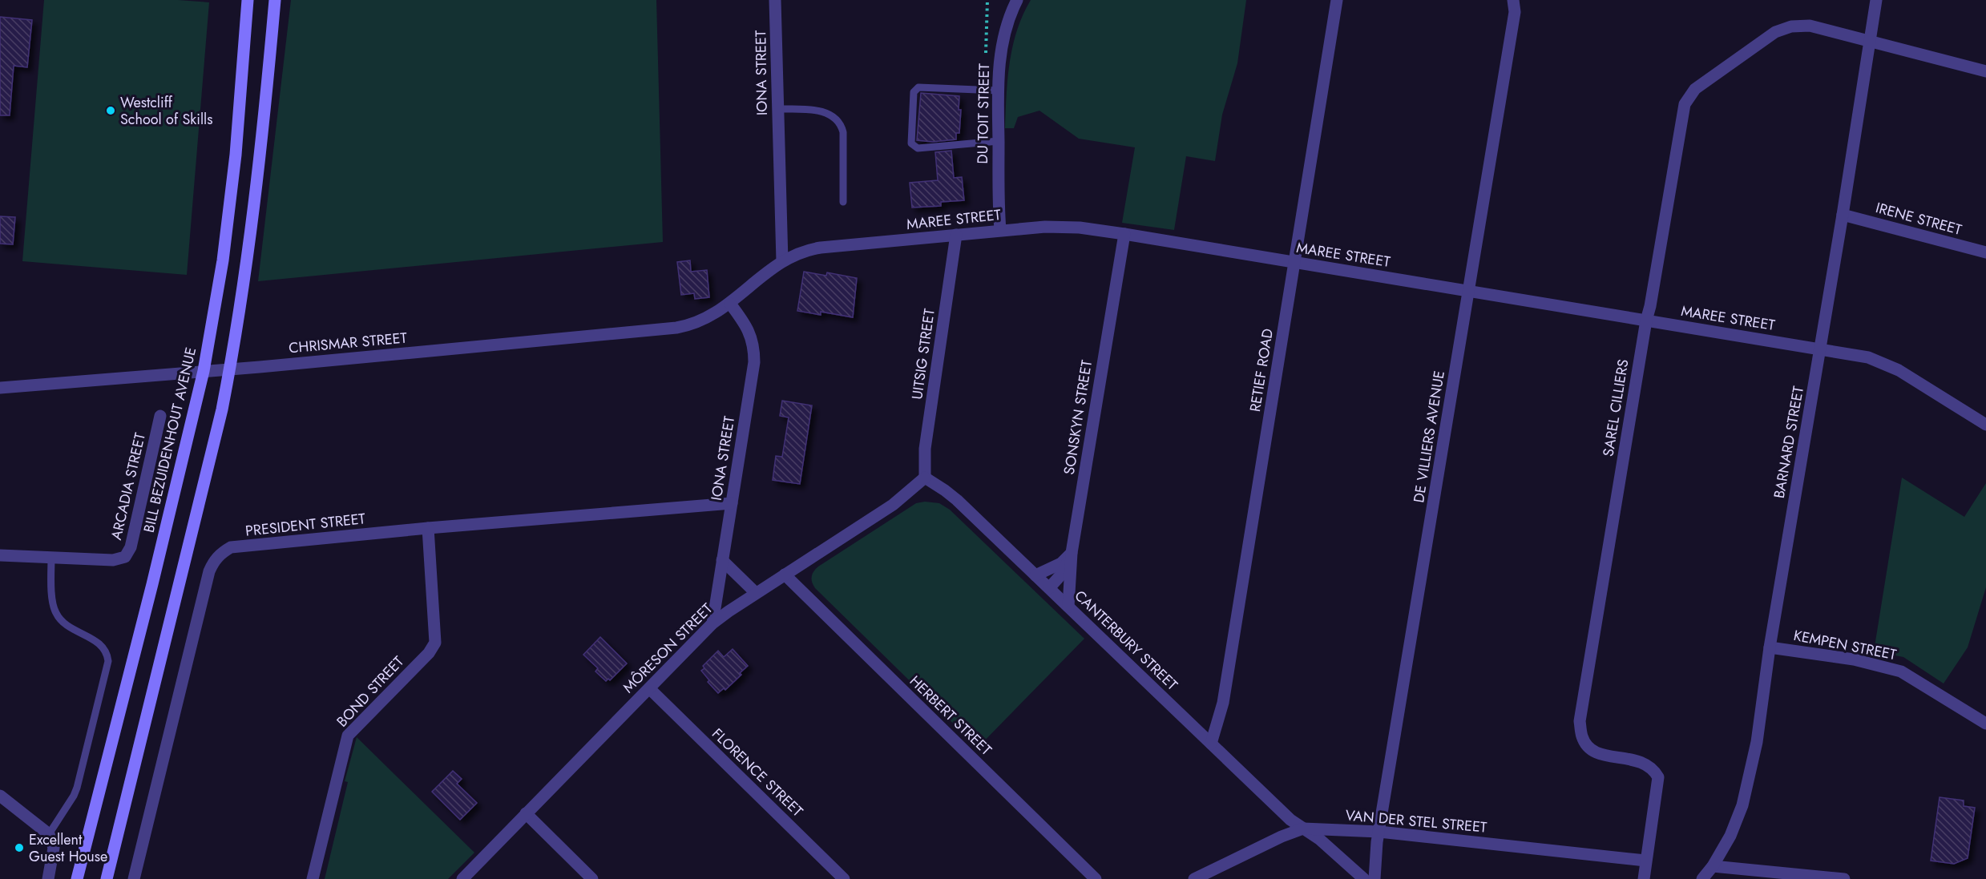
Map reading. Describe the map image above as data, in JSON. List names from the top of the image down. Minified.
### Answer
{"streets":{"main road":["BILL BEZUIDENHOUT AVENUE"],"street":["IONA STREET","DU TOIT STREET","IRENE STREET","MAREE STREET","CHRISMAR STREET","UITSIG STREET","RETIEF ROAD","SAREL CILLIERS","SONSKYN STREET","DE VILLIERS AVENUE","BARNARD STREET","ARCADIA STREET","PRESIDENT STREET","CANTERBURY STREET","KEMPEN STREET","MÔRESON STREET","BOND STREET","HERBERT STREET","FLORENCE STREET","VAN DER STEL STREET"]},"crossings":[["IONA STREET","MAREE STREET"],["IONA STREET","PRESIDENT STREET"],["IONA STREET","MÔRESON STREET"],["DU TOIT STREET","MAREE STREET"],["IRENE STREET","BARNARD STREET"],["MAREE STREET","CHRISMAR STREET"],["MAREE STREET","UITSIG STREET"],["MAREE STREET","RETIEF ROAD"],["MAREE STREET","SAREL CILLIERS"],["MAREE STREET","SONSKYN STREET"],["MAREE STREET","DE VILLIERS AVENUE"],["MAREE STREET","BARNARD STREET"],["CHRISMAR STREET","BILL BEZUIDENHOUT AVENUE"],["UITSIG STREET","CANTERBURY STREET"],["UITSIG STREET","MÔRESON STREET"],["RETIEF ROAD","CANTERBURY STREET"],["SAREL CILLIERS","BARNARD STREET"],["SAREL CILLIERS","VAN DER STEL STREET"],["SONSKYN STREET","CANTERBURY STREET"],["DE VILLIERS AVENUE","VAN DER STEL STREET"],["BARNARD STREET","KEMPEN STREET"],["PRESIDENT STREET","BOND STREET"],["CANTERBURY STREET","MÔRESON STREET"],["CANTERBURY STREET","VAN DER STEL STREET"],["MÔRESON STREET","HERBERT STREET"],["MÔRESON STREET","FLORENCE STREET"]],"places":["Westcliff School of Skills","Excellent Guest House"]}
